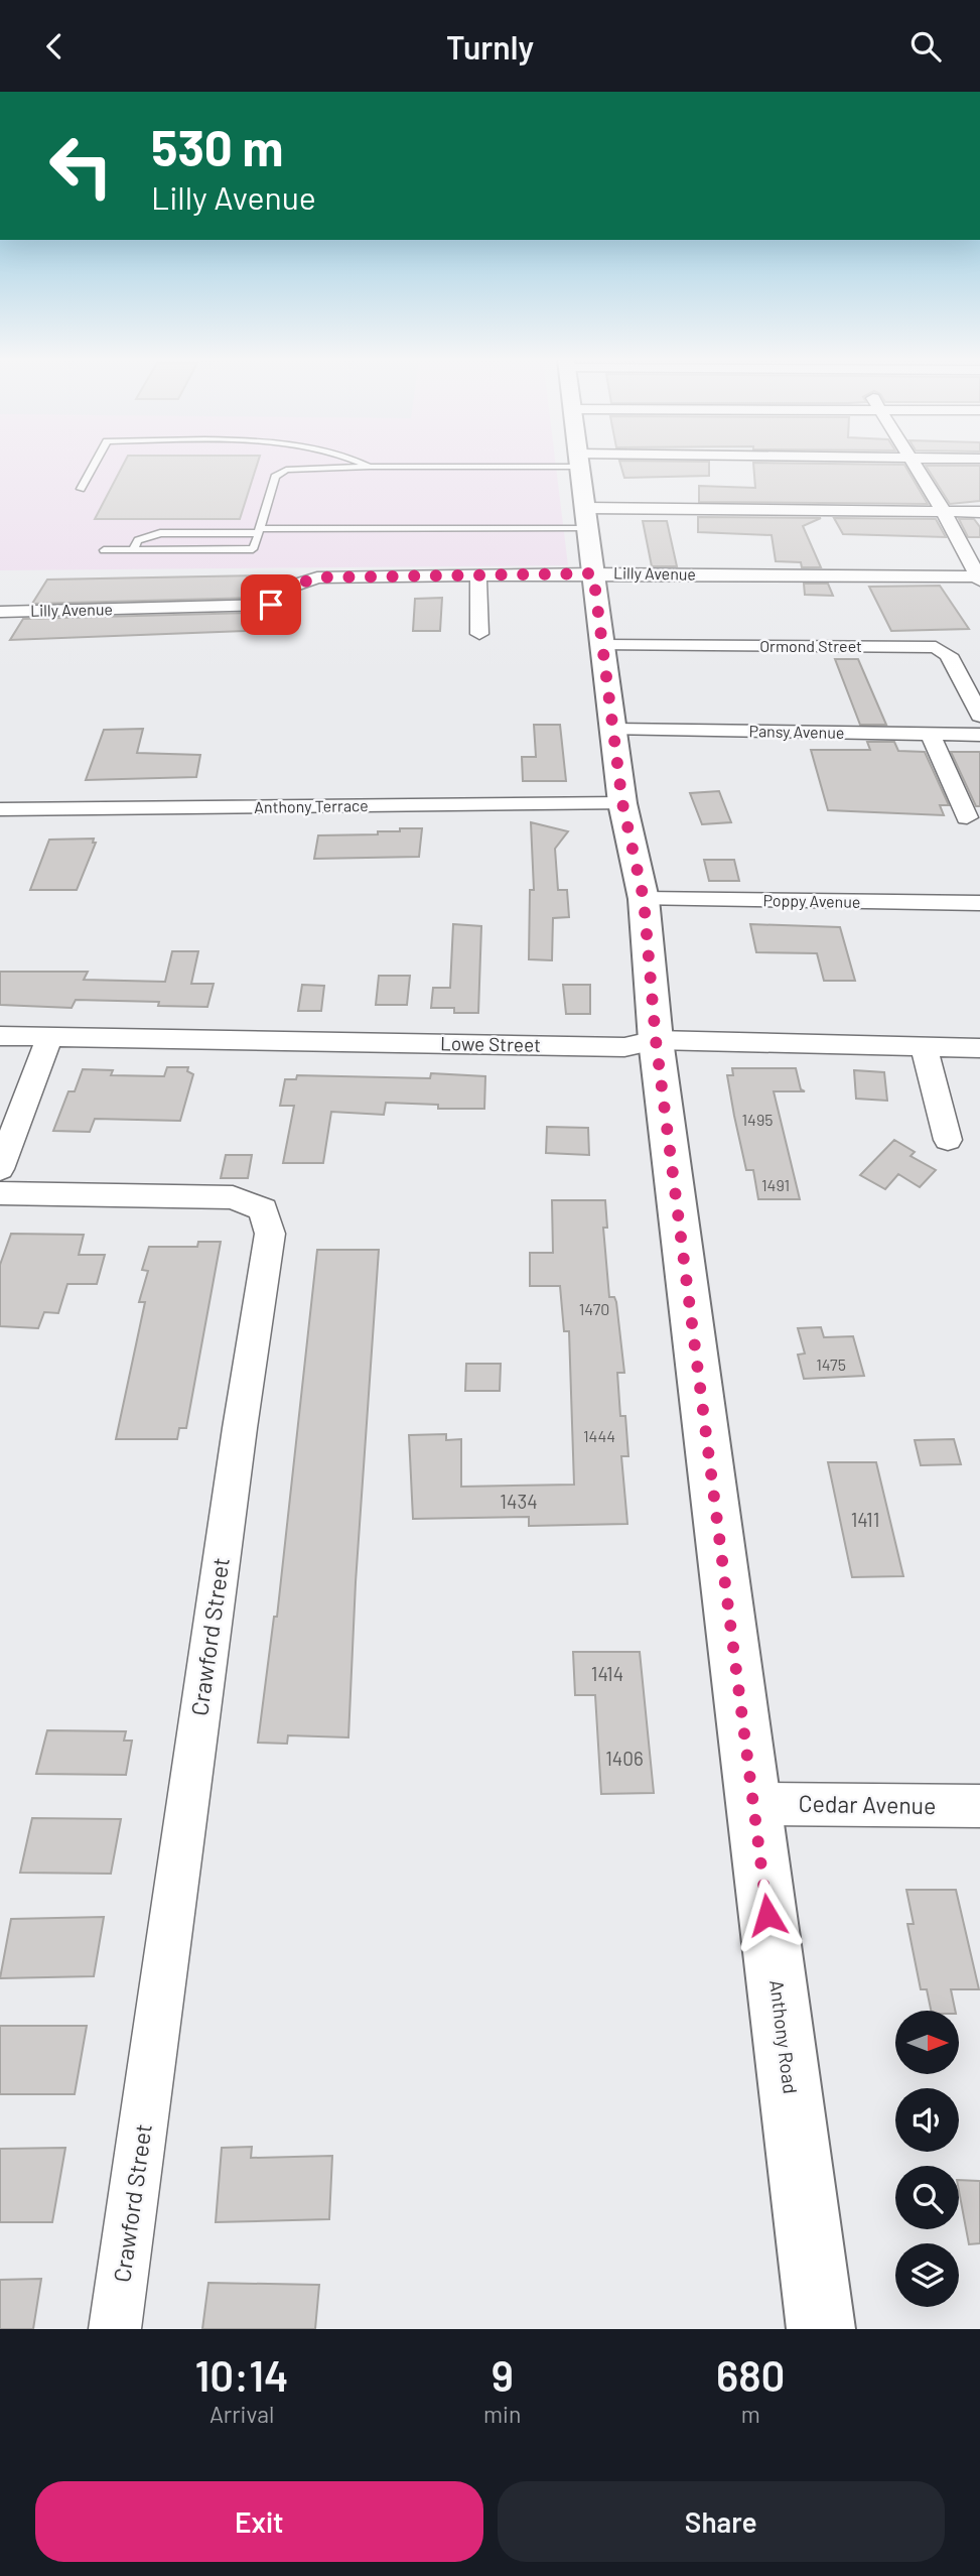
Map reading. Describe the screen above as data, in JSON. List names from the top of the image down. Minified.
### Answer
{"streets":{"street":["Lilly Avenue","Ormond Street","Pansy Avenue","Anthony Terrace","Poppy Avenue","Lowe Street","Crawford Street","Cedar Avenue","Anthony Road"]},"crossings":[["Lilly Avenue","Anthony Road"],["Ormond Street","Anthony Road"],["Pansy Avenue","Anthony Road"],["Anthony Terrace","Anthony Road"],["Poppy Avenue","Anthony Road"],["Lowe Street","Anthony Road"],["Cedar Avenue","Anthony Road"]],"house_numbers":["1495","1491","1470","1475","1444","1434","1411","1414","1406"],"north":"right","page":{"header":"Turnly","turn":["530 m","Lilly Avenue"],"eta":["10:14","Arrival","9","min","680","m"],"buttons":["Exit","Share"]}}
